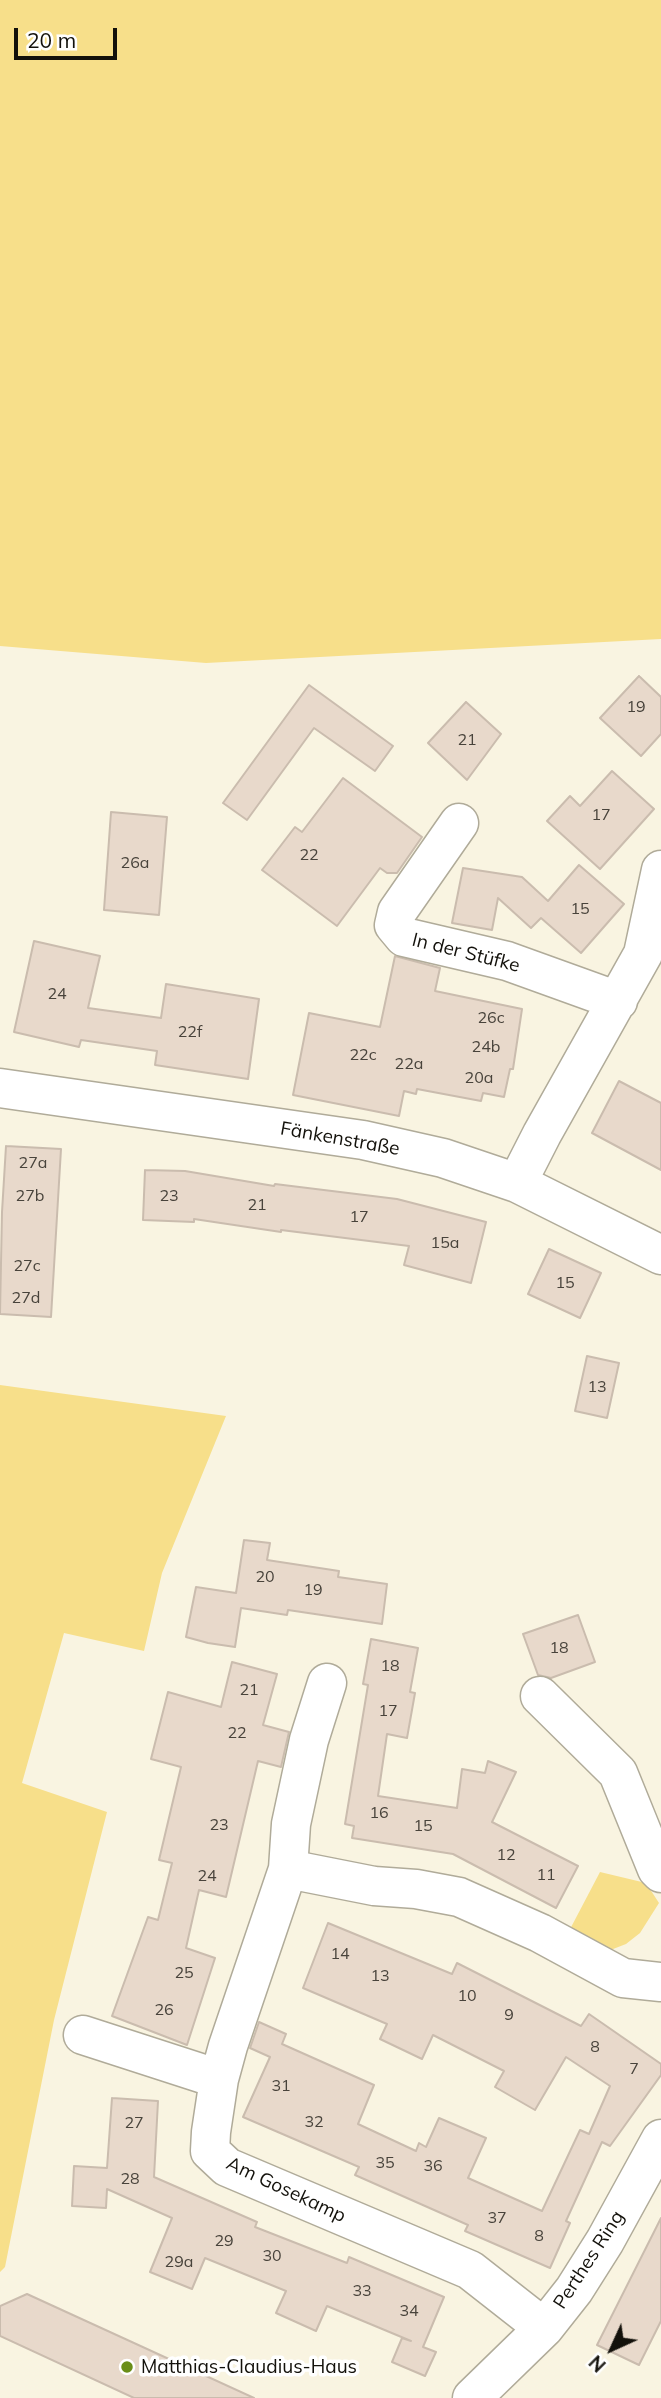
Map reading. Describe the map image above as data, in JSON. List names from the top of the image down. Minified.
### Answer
{"streets":{"street":["In der Stüfke","Fänkenstraße","Am Gosekamp","Perthes Ring"]},"crossings":[["Am Gosekamp","Perthes Ring"]],"places":["Matthias-Claudius-Haus"],"house_numbers":["19","21","17","22","26a","15","24","26c","22f","24b","22c","22a","20a","27a","27b","23","21","17","15a","27c","15","27d","13","20","19","18","18","21","17","22","16","23","15","12","11","24","14","25","13","10","26","9","8","7","31","32","27","35","36","28","37","8","29","30","29a","33","34"],"scale_bar":"20 m","north":"bottom left"}
